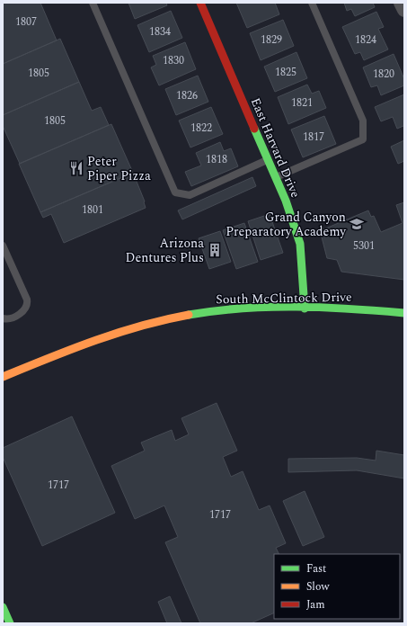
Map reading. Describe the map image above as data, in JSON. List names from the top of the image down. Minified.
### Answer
{"streets":{"main road":["East Harvard Drive","South McClintock Drive"]},"crossings":[["East Harvard Drive","South McClintock Drive"]],"places":{"restaurant":["Peter Piper Pizza"],"school or university":["Grand Canyon Preparatory Academy"],"building":["Arizona Dentures Plus"]},"house_numbers":["1807","1834","1829","1824","1830","1825","1805","1820","1826","1821","1805","1822","1817","1818","1801","5301","1717","1717"],"legend":["Fast","Slow","Jam"]}
